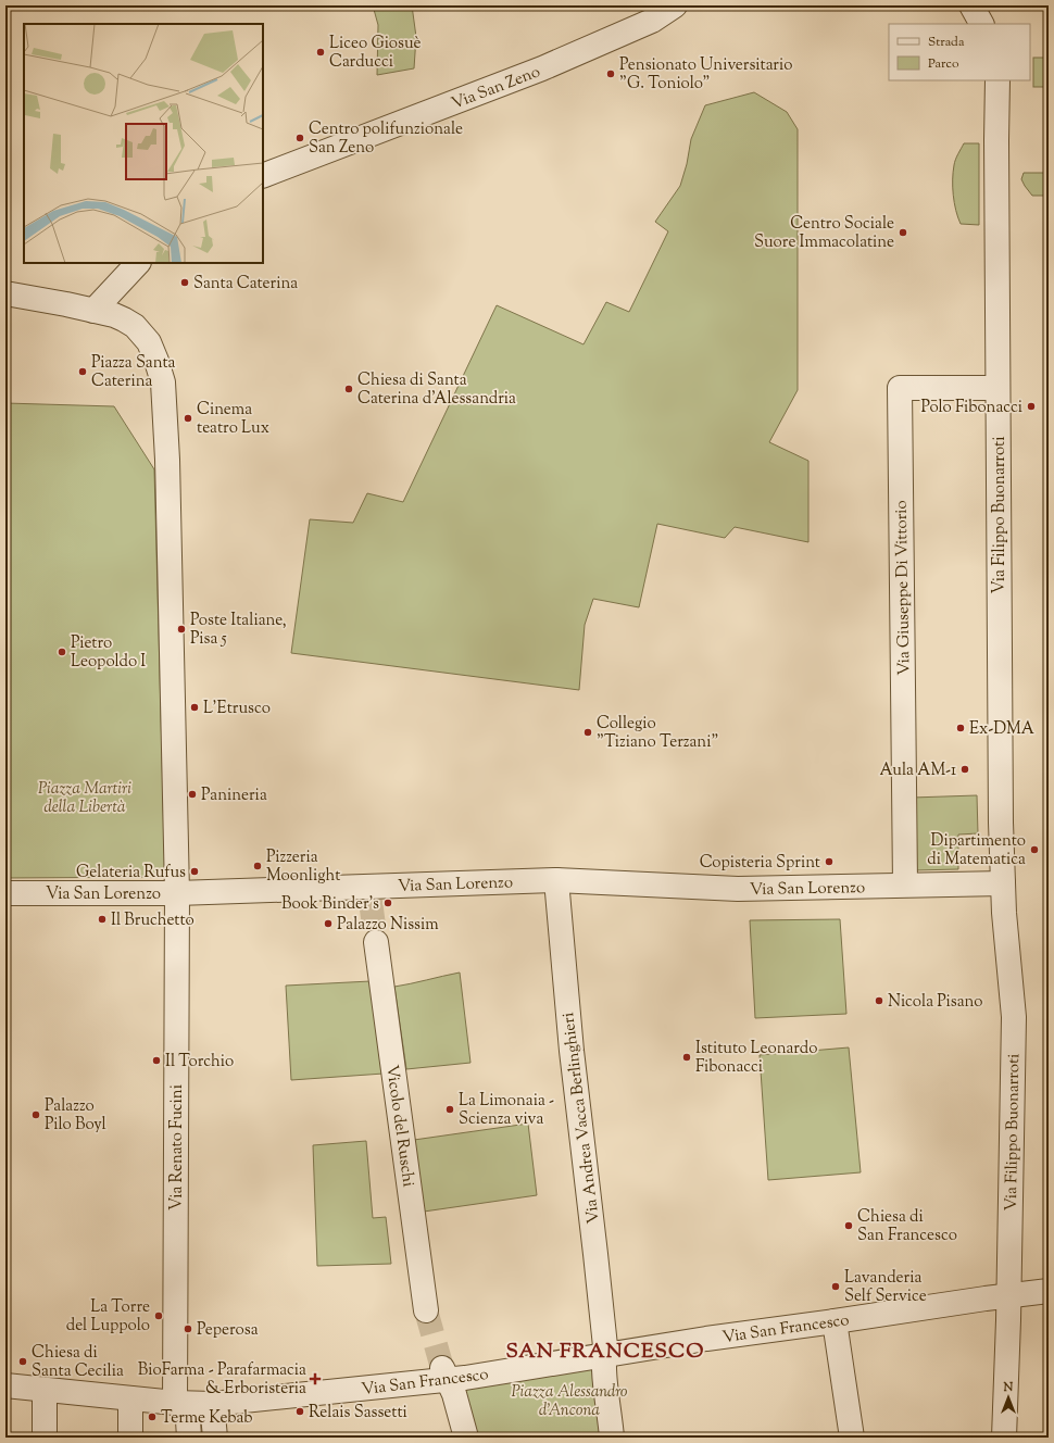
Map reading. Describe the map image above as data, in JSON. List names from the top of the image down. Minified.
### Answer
{"streets":{"street":["Via San Zeno","Via Filippo Buonarroti","Via Giuseppe Di Vittorio","Via San Lorenzo","Via Andrea Vacca Berlinghieri","Vicolo del Ruschi","Via Renato Fucini","Via San Francesco"]},"crossings":[["Via Filippo Buonarroti","Via Giuseppe Di Vittorio"],["Via Filippo Buonarroti","Via San Lorenzo"],["Via Filippo Buonarroti","Via San Francesco"],["Via Giuseppe Di Vittorio","Via San Lorenzo"],["Via San Lorenzo","Via Andrea Vacca Berlinghieri"],["Via San Lorenzo","Via Renato Fucini"],["Via Andrea Vacca Berlinghieri","Via San Francesco"],["Via Renato Fucini","Via San Francesco"]],"districts":["SAN FRANCESCO"],"parks":["Piazza Martiri della Libertà","Piazza Alessandro d'Ancona"],"places":{"other":["Liceo Giosuè Carducci","Pensionato Universitario \"G. Toniolo\"","Centro polifunzionale San Zeno","Centro Sociale Suore Immacolatine","Santa Caterina","Piazza Santa Caterina","Chiesa di Santa Caterina d'Alessandria","Polo Fibonacci","Cinema teatro Lux","Poste Italiane, Pisa 5","Pietro Leopoldo I","L'Etrusco","Ex-DMA","Collegio \"Tiziano Terzani\"","Aula AM-1","Panineria","Dipartimento di Matematica","Copisteria Sprint","Pizzeria Moonlight","Gelateria Rufus","Book Binder's","Il Bruchetto","Palazzo Nissim","Nicola Pisano","Istituto Leonardo Fibonacci","Il Torchio","La Limonaia - Scienza viva","Palazzo Pilo Boyl","Chiesa di San Francesco","Lavanderia Self Service","La Torre del Luppolo","Peperosa","Chiesa di Santa Cecilia","Relais Sassetti","Terme Kebab"],"health":["BioFarma - Parafarmacia & Erboristeria"]},"legend":["Strada","Parco"],"north":"top"}
